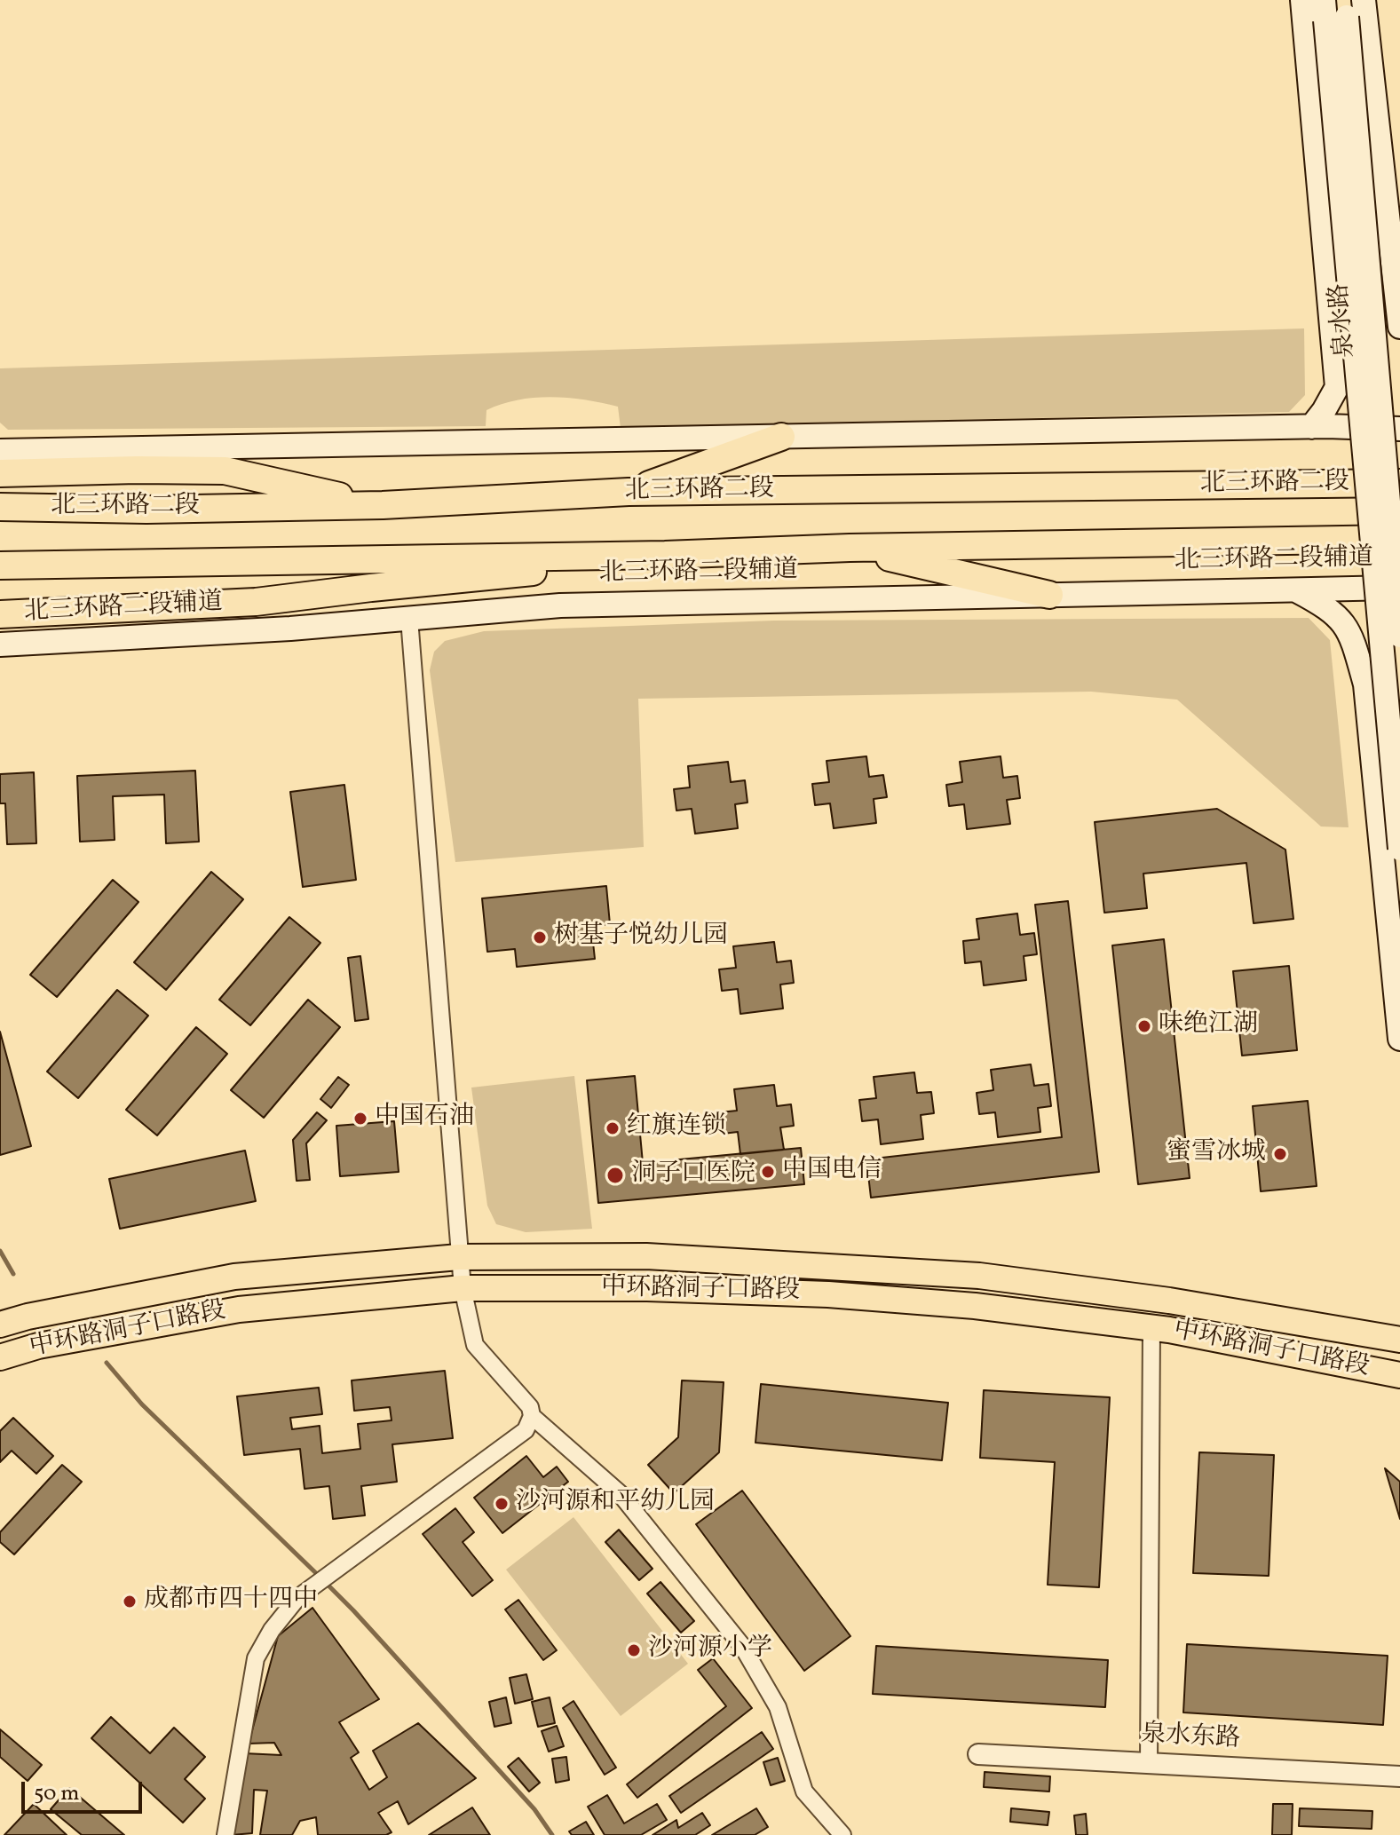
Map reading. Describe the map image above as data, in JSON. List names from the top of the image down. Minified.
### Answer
{"streets":{"highway":["北三环路二段"],"main road":["泉水路","北三环路二段辅道","中环路洞子口路段"],"street":["泉水东路"]},"places":["树基子悦幼儿园","味绝江湖","中国石油","红旗连锁","蜜雪冰城","中国电信","洞子口医院","沙河源和平幼儿园","成都市四十四中","沙河源小学"],"scale_bar":"50 m"}
